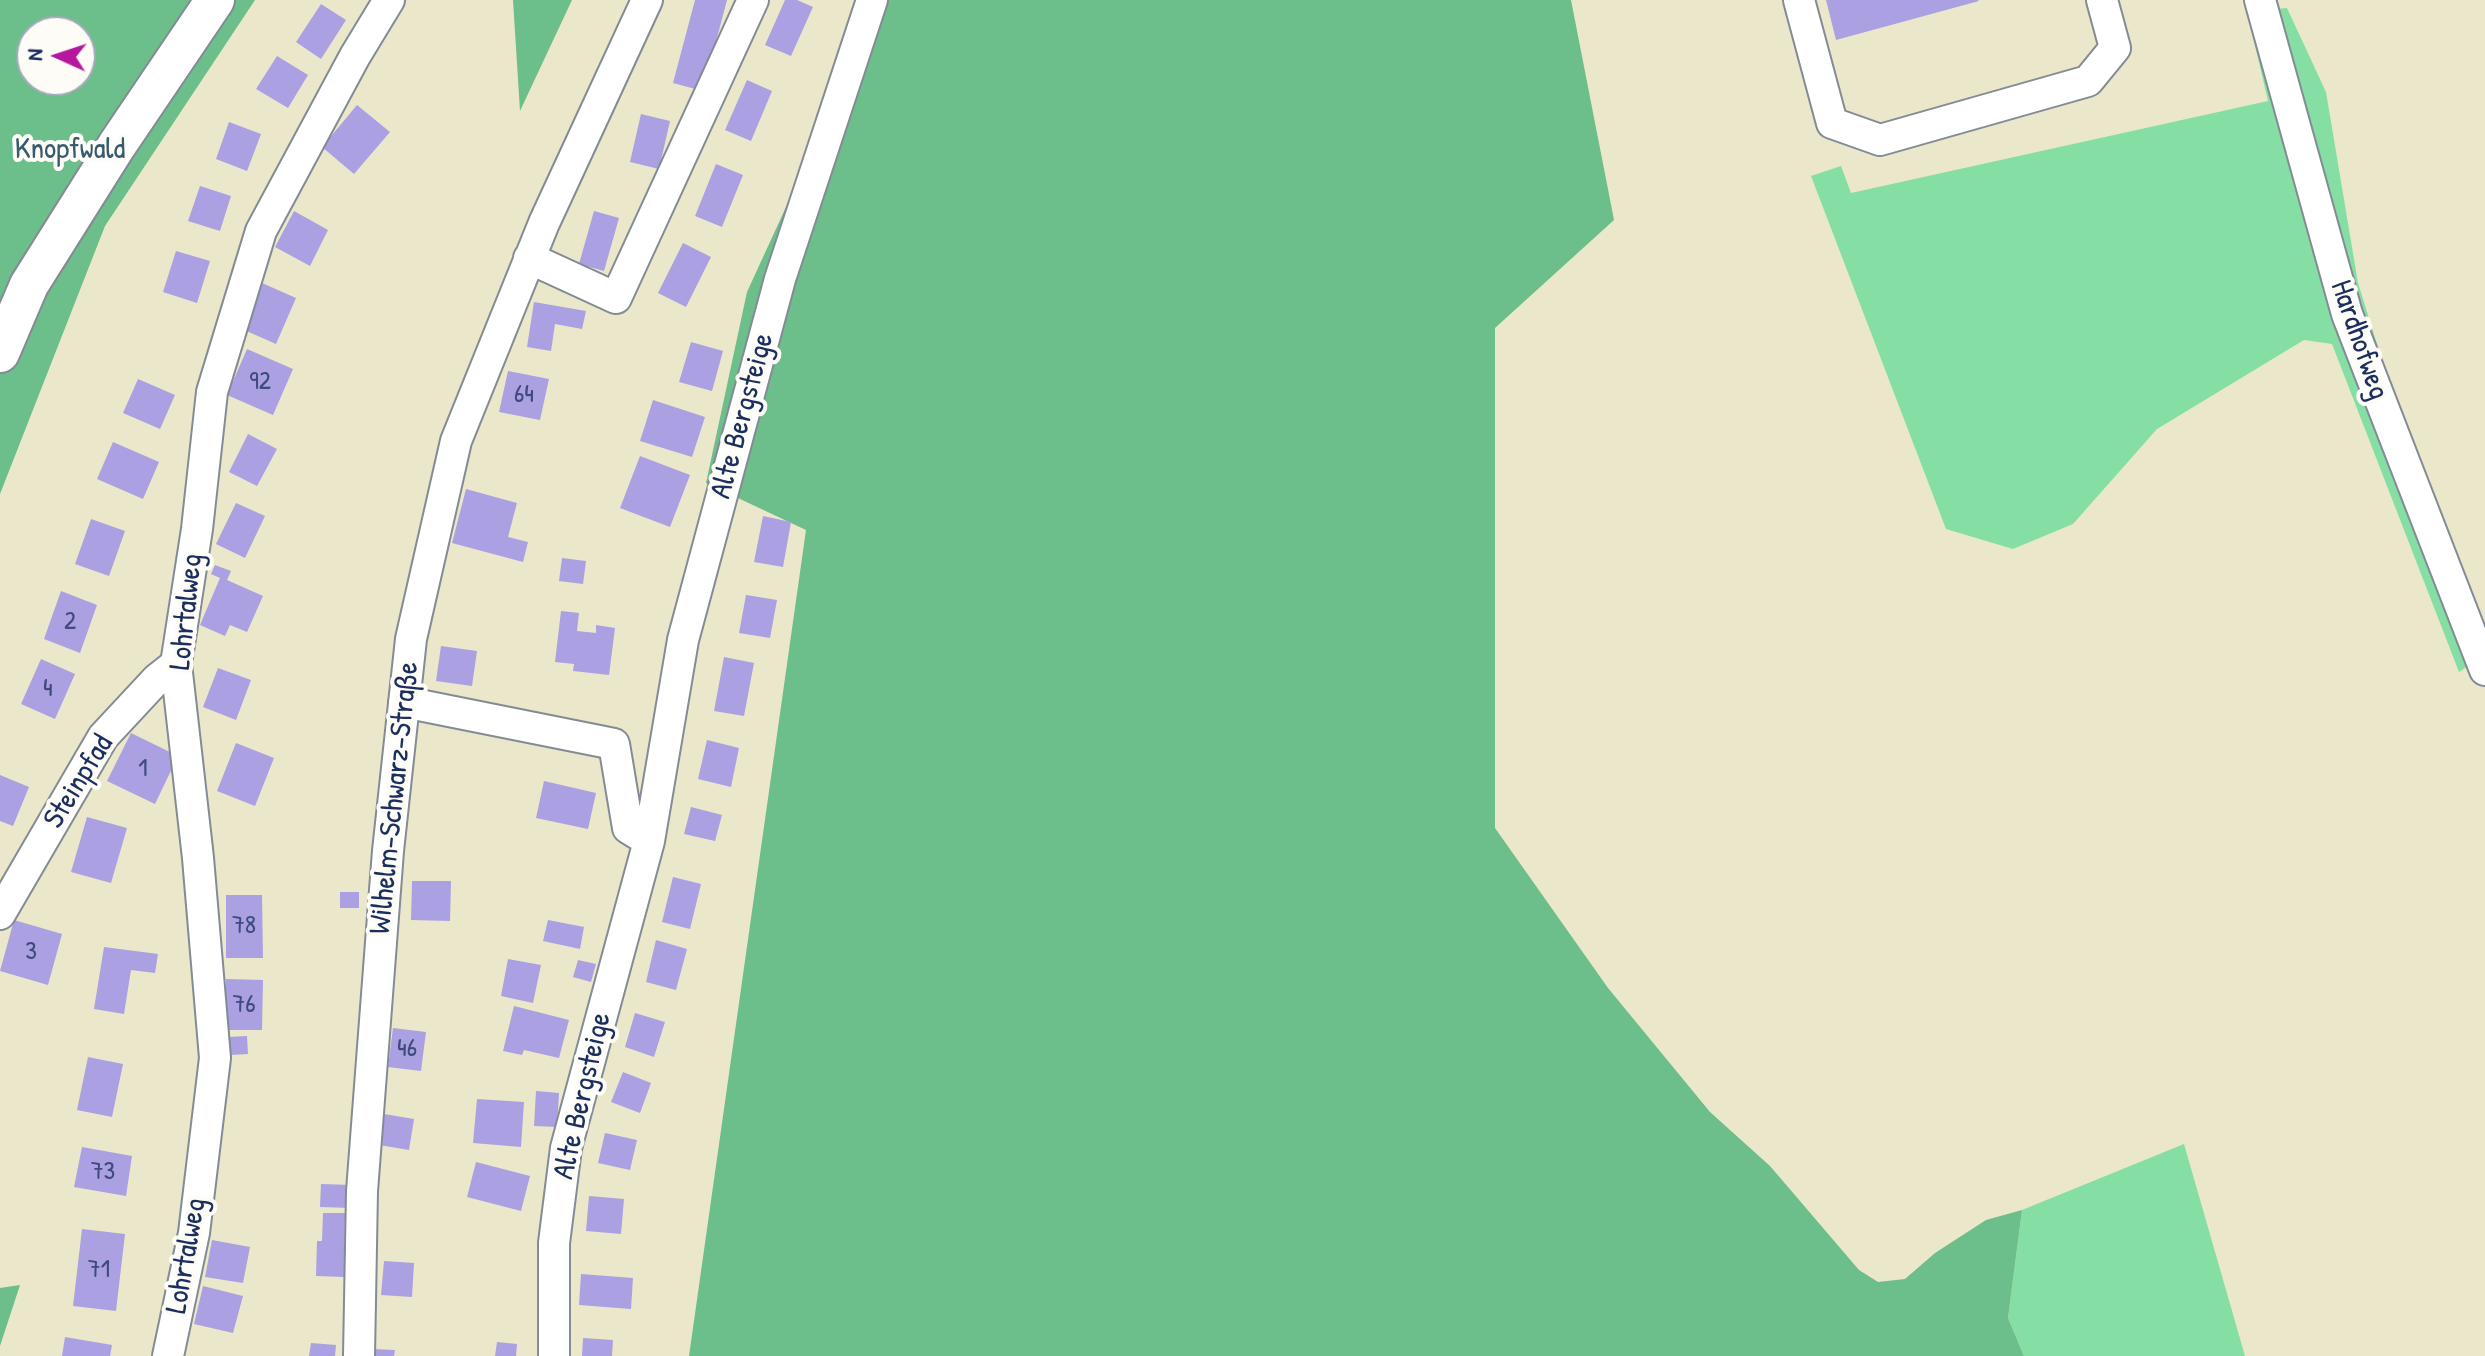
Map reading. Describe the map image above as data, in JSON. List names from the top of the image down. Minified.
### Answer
{"streets":{"street":["Hardhofweg","Alte Bergsteige","Lohrtalweg","Steinpfad","Wilhelm-Schwarz-Straße"]},"crossings":[["Lohrtalweg","Steinpfad"]],"parks":["Knopfwald"],"house_numbers":["92","64","2","4","1","78","3","76","46","73","71"],"north":"left"}
